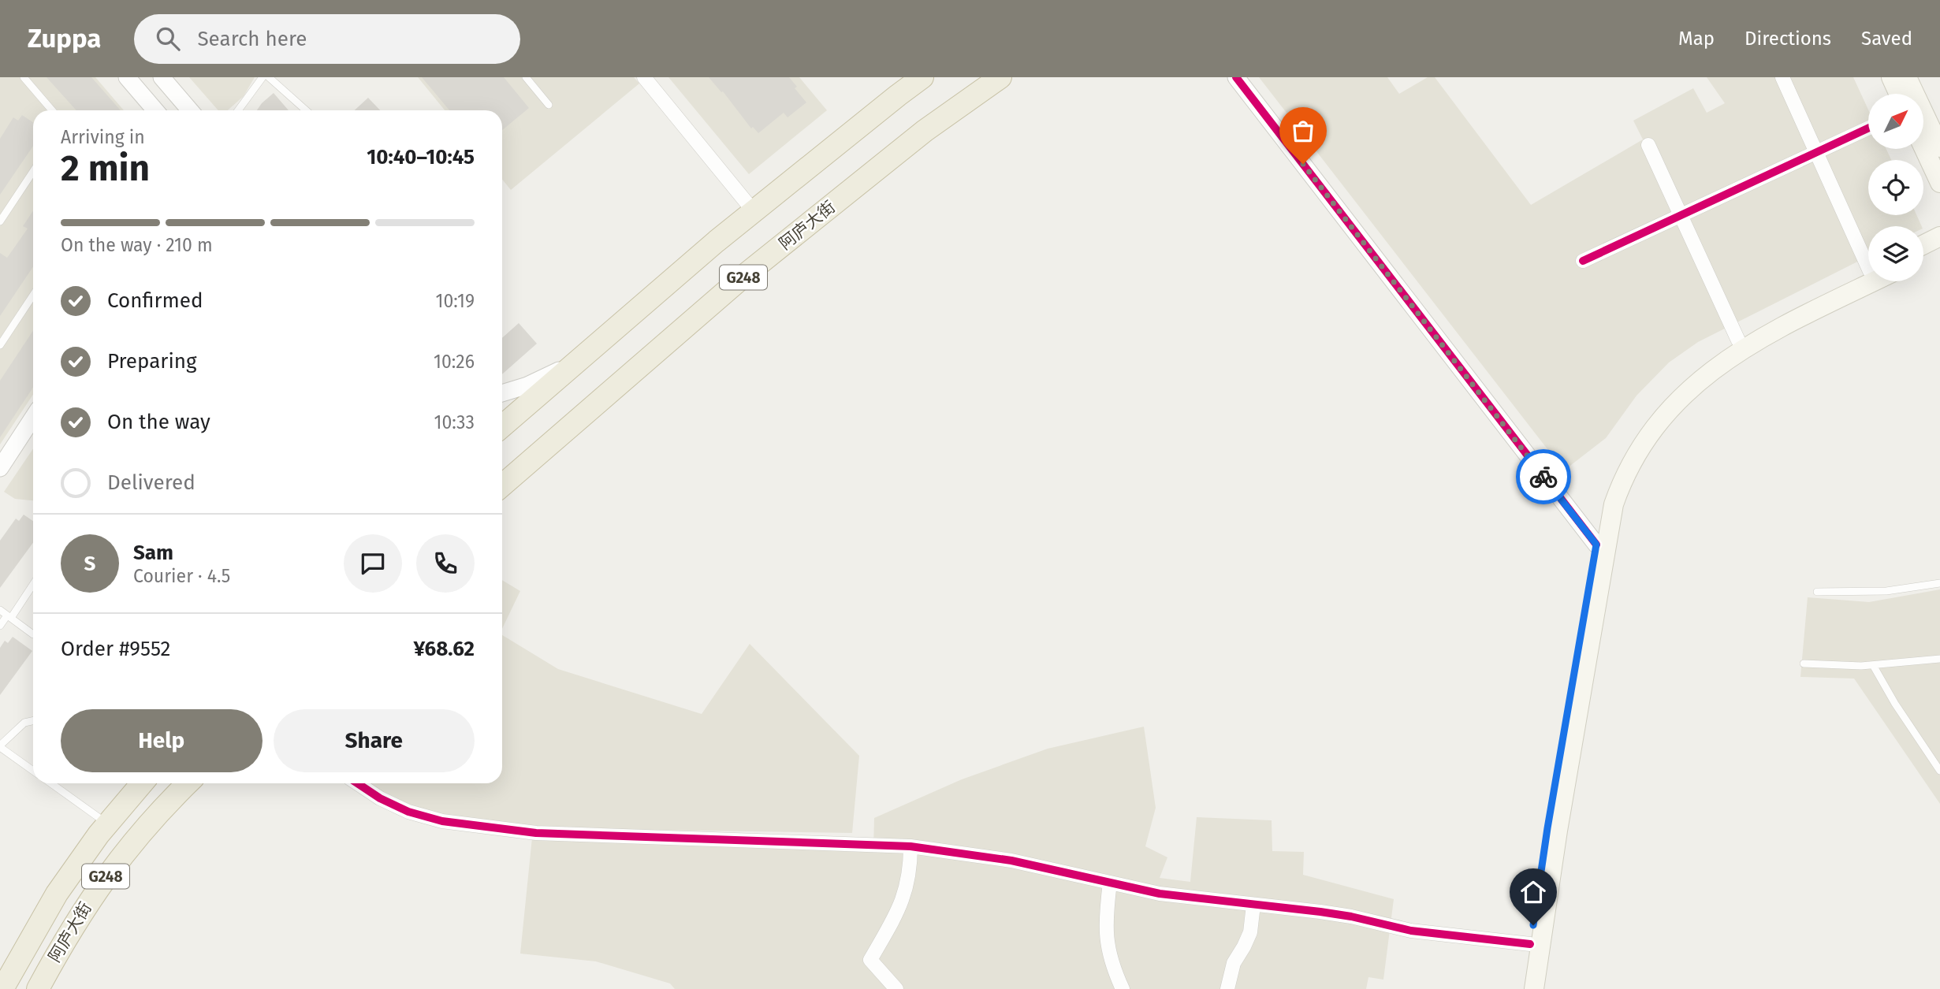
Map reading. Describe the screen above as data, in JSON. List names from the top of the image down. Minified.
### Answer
{"streets":{"highway":["阿庐大街","G248"]},"north":"top right","page":{"header":"Zuppa","search":"Search here","nav":["Map","Directions","Saved"],"heading":["2 min","Arriving in","10:40–10:45"],"panel":["Sam","Courier · 4.5","Order #9552","¥68.62"],"bar":"On the way · 210 m","list":[["Confirmed","10:19"],["Preparing","10:26"],["On the way","10:33"],"Delivered"],"round":"S","buttons":["Help","Share"]}}
